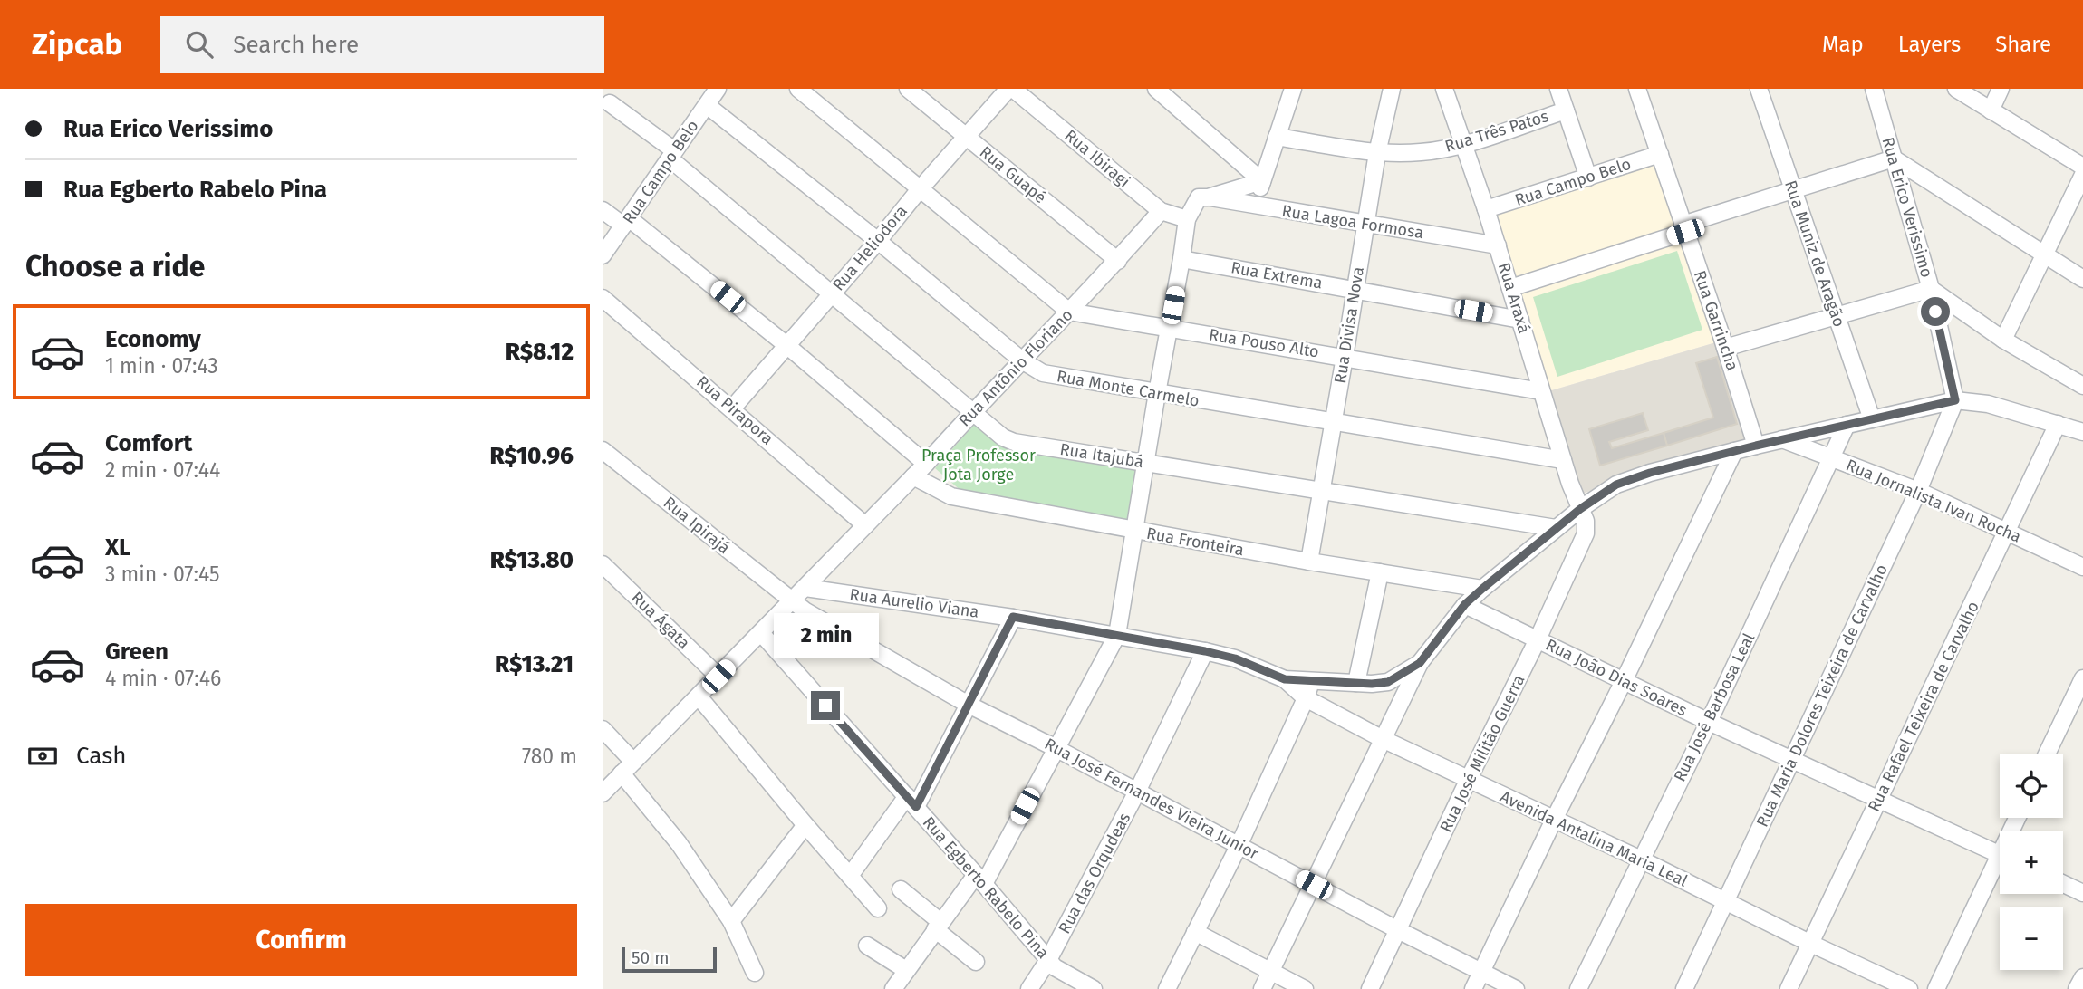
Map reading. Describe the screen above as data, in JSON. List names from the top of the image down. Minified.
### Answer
{"streets":{"street":["Rua Três Patos","Rua Ibiragi","Rua Campo Belo","Rua Guapé","Rua Erico Verissimo","Rua Lagoa Formosa","Rua Heliodora","Rua Muniz de Aragão","Rua Extrema","Rua Araxá","Rua Garrincha","Rua Divisa Nova","Rua Pouso Alto","Rua Antônio Floriano","Rua Monte Carmelo","Rua Pirapora","Rua Itajubá","Rua Jornalista Ivan Rocha","Rua Ipirajá","Rua Fronteira","Rua Aurelio Viana","Rua Ágata","Rua João Dias Soares","Rua Maria Dolores Teixeira de Carvalho","Rua Rafael Teixeira de Carvalho","Rua José Barbosa Leal","Rua José Militão Guerra","Rua José Fernandes Vieira Junior","Avenida Antalina Maria Leal","Rua das Orqudeas","Rua Egberto Rabelo Pina"]},"crossings":[["Rua Três Patos","Rua Araxá"],["Rua Três Patos","Rua Divisa Nova"],["Rua Ibiragi","Rua Heliodora"],["Rua Ibiragi","Rua Antônio Floriano"],["Rua Campo Belo","Rua Araxá"],["Rua Campo Belo","Rua Garrincha"],["Rua Campo Belo","Rua Monte Carmelo"],["Rua Campo Belo","Rua Itajubá"],["Rua Guapé","Rua Heliodora"],["Rua Guapé","Rua Antônio Floriano"],["Rua Erico Verissimo","Rua Aurelio Viana"],["Rua Erico Verissimo","Rua Maria Dolores Teixeira de Carvalho"],["Rua Lagoa Formosa","Rua Araxá"],["Rua Lagoa Formosa","Rua Divisa Nova"],["Rua Heliodora","Rua Pouso Alto"],["Rua Heliodora","Rua Monte Carmelo"],["Rua Heliodora","Rua Pirapora"],["Rua Heliodora","Rua Itajubá"],["Rua Muniz de Aragão","Rua Aurelio Viana"],["Rua Extrema","Rua Araxá"],["Rua Extrema","Rua Divisa Nova"],["Rua Araxá","Rua Pouso Alto"],["Rua Araxá","Rua Monte Carmelo"],["Rua Araxá","Rua Aurelio Viana"],["Rua Araxá","Rua José Militão Guerra"],["Rua Garrincha","Rua Aurelio Viana"],["Rua Divisa Nova","Rua Pouso Alto"],["Rua Divisa Nova","Rua Monte Carmelo"],["Rua Divisa Nova","Rua Itajubá"],["Rua Divisa Nova","Rua Fronteira"],["Rua Pouso Alto","Rua Antônio Floriano"],["Rua Antônio Floriano","Rua Monte Carmelo"],["Rua Antônio Floriano","Rua Pirapora"],["Rua Antônio Floriano","Rua Itajubá"],["Rua Antônio Floriano","Rua Ipirajá"],["Rua Antônio Floriano","Rua Fronteira"],["Rua Antônio Floriano","Rua Aurelio Viana"],["Rua Antônio Floriano","Rua Ágata"],["Rua Antônio Floriano","Rua José Fernandes Vieira Junior"],["Rua Antônio Floriano","Rua Egberto Rabelo Pina"],["Rua Itajubá","Rua Aurelio Viana"],["Rua Jornalista Ivan Rocha","Rua Aurelio Viana"],["Rua Jornalista Ivan Rocha","Rua Maria Dolores Teixeira de Carvalho"],["Rua Jornalista Ivan Rocha","Rua Rafael Teixeira de Carvalho"],["Rua Jornalista Ivan Rocha","Rua José Barbosa Leal"],["Rua Ipirajá","Rua José Fernandes Vieira Junior"],["Rua Fronteira","Rua Aurelio Viana"],["Rua Aurelio Viana","Rua João Dias Soares"],["Rua Aurelio Viana","Rua Maria Dolores Teixeira de Carvalho"],["Rua Aurelio Viana","Rua Rafael Teixeira de Carvalho"],["Rua Aurelio Viana","Rua José Barbosa Leal"],["Rua Aurelio Viana","Rua José Militão Guerra"],["Rua Aurelio Viana","Avenida Antalina Maria Leal"],["Rua Aurelio Viana","Rua das Orqudeas"],["Rua João Dias Soares","Rua Maria Dolores Teixeira de Carvalho"],["Rua João Dias Soares","Rua Rafael Teixeira de Carvalho"],["Rua João Dias Soares","Rua José Barbosa Leal"],["Rua João Dias Soares","Rua José Militão Guerra"],["Rua Maria Dolores Teixeira de Carvalho","Avenida Antalina Maria Leal"],["Rua Rafael Teixeira de Carvalho","Avenida Antalina Maria Leal"],["Rua José Barbosa Leal","Avenida Antalina Maria Leal"],["Rua José Militão Guerra","Rua José Fernandes Vieira Junior"],["Rua José Militão Guerra","Avenida Antalina Maria Leal"],["Rua José Fernandes Vieira Junior","Rua das Orqudeas"],["Rua das Orqudeas","Rua Egberto Rabelo Pina"]],"parks":["Praça Professor Jota Jorge"],"scale_bar":"50 m","page":{"header":"Zipcab","search":"Search here","nav":["Map","Layers","Share"],"banner":["Rua Erico Verissimo","Rua Egberto Rabelo Pina"],"heading":"Choose a ride","list":[{"name":"Economy","note":"1 min · 07:43","value":"R$8.12"},{"name":"Comfort","note":"2 min · 07:44","value":"R$10.96"},{"name":"XL","note":"3 min · 07:45","value":"R$13.80"},{"name":"Green","note":"4 min · 07:46","value":"R$13.21"}],"bubble":"2 min","pay":["Cash","780 m"],"map_buttons":["+","−"],"buttons":"Confirm","scale":"50 m"}}
